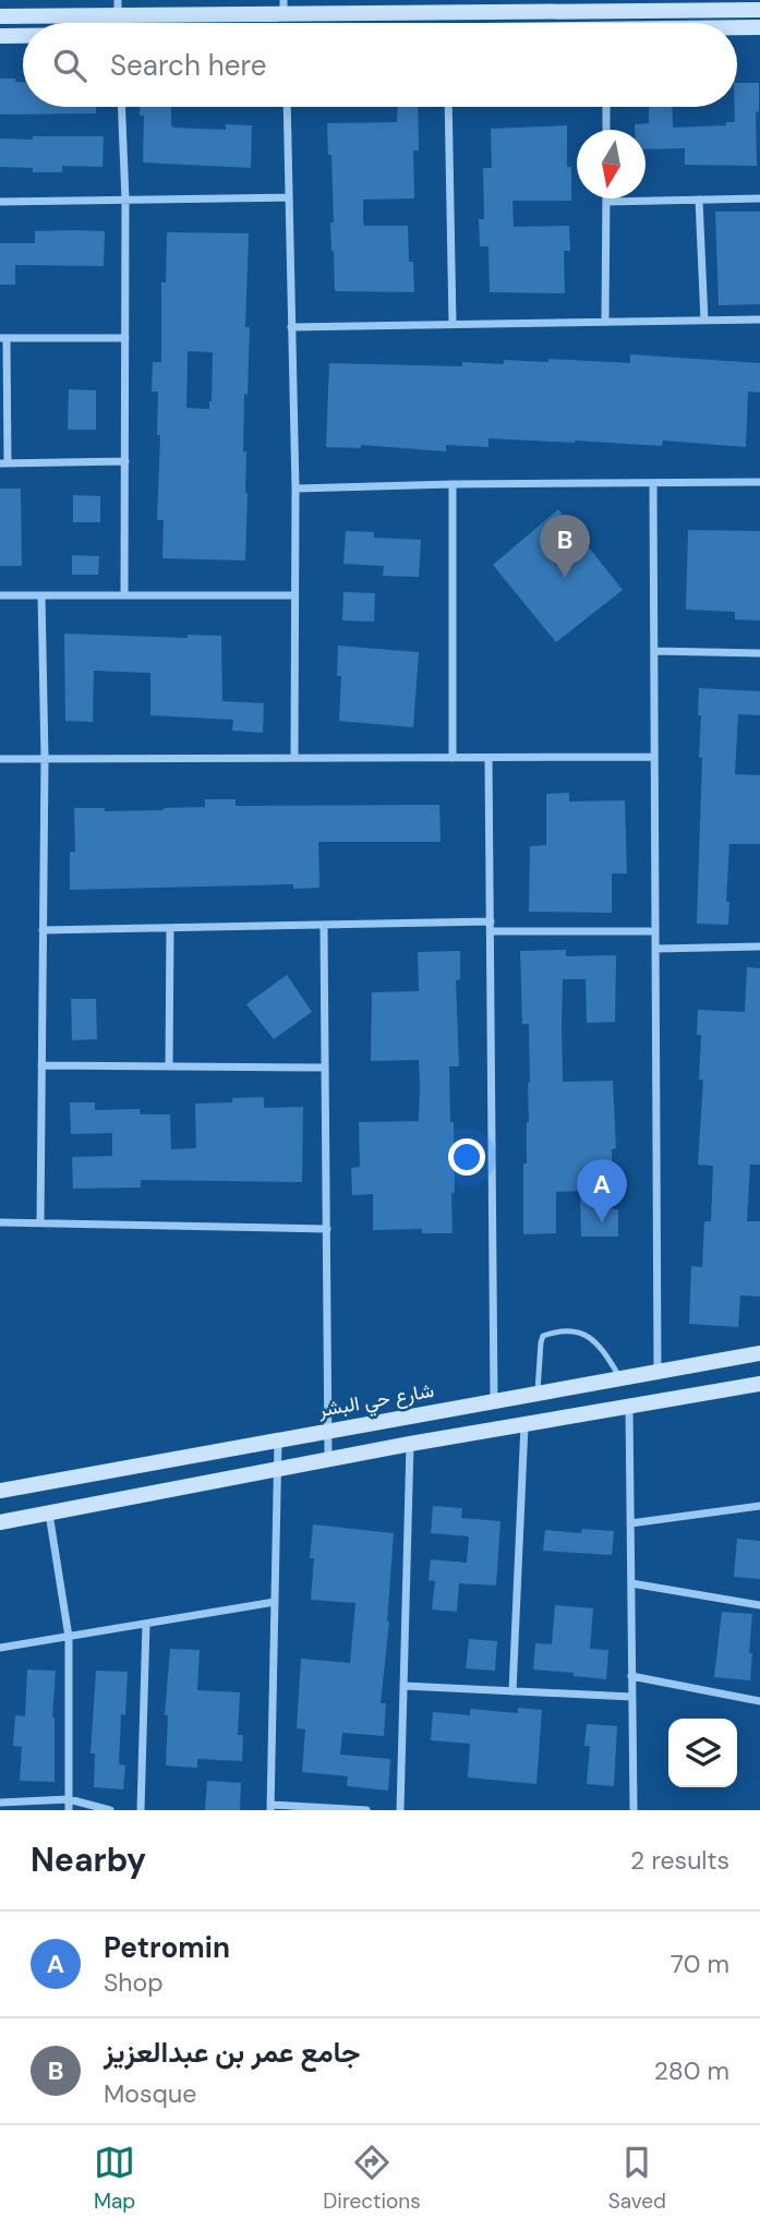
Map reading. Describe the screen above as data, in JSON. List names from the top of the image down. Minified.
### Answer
{"streets":{"street":["شارع حي البشر"]},"north":"bottom","page":{"search":"Search here","pins":["B","A"],"heading":["Nearby","2 results"],"list":[{"mark":"A","name":"Petromin","note":"Shop","value":"70 m"},{"mark":"B","name":"جامع عمر بن عبدالعزيز","note":"Mosque","value":"280 m"}],"nav":["Map","Directions","Saved"]}}
